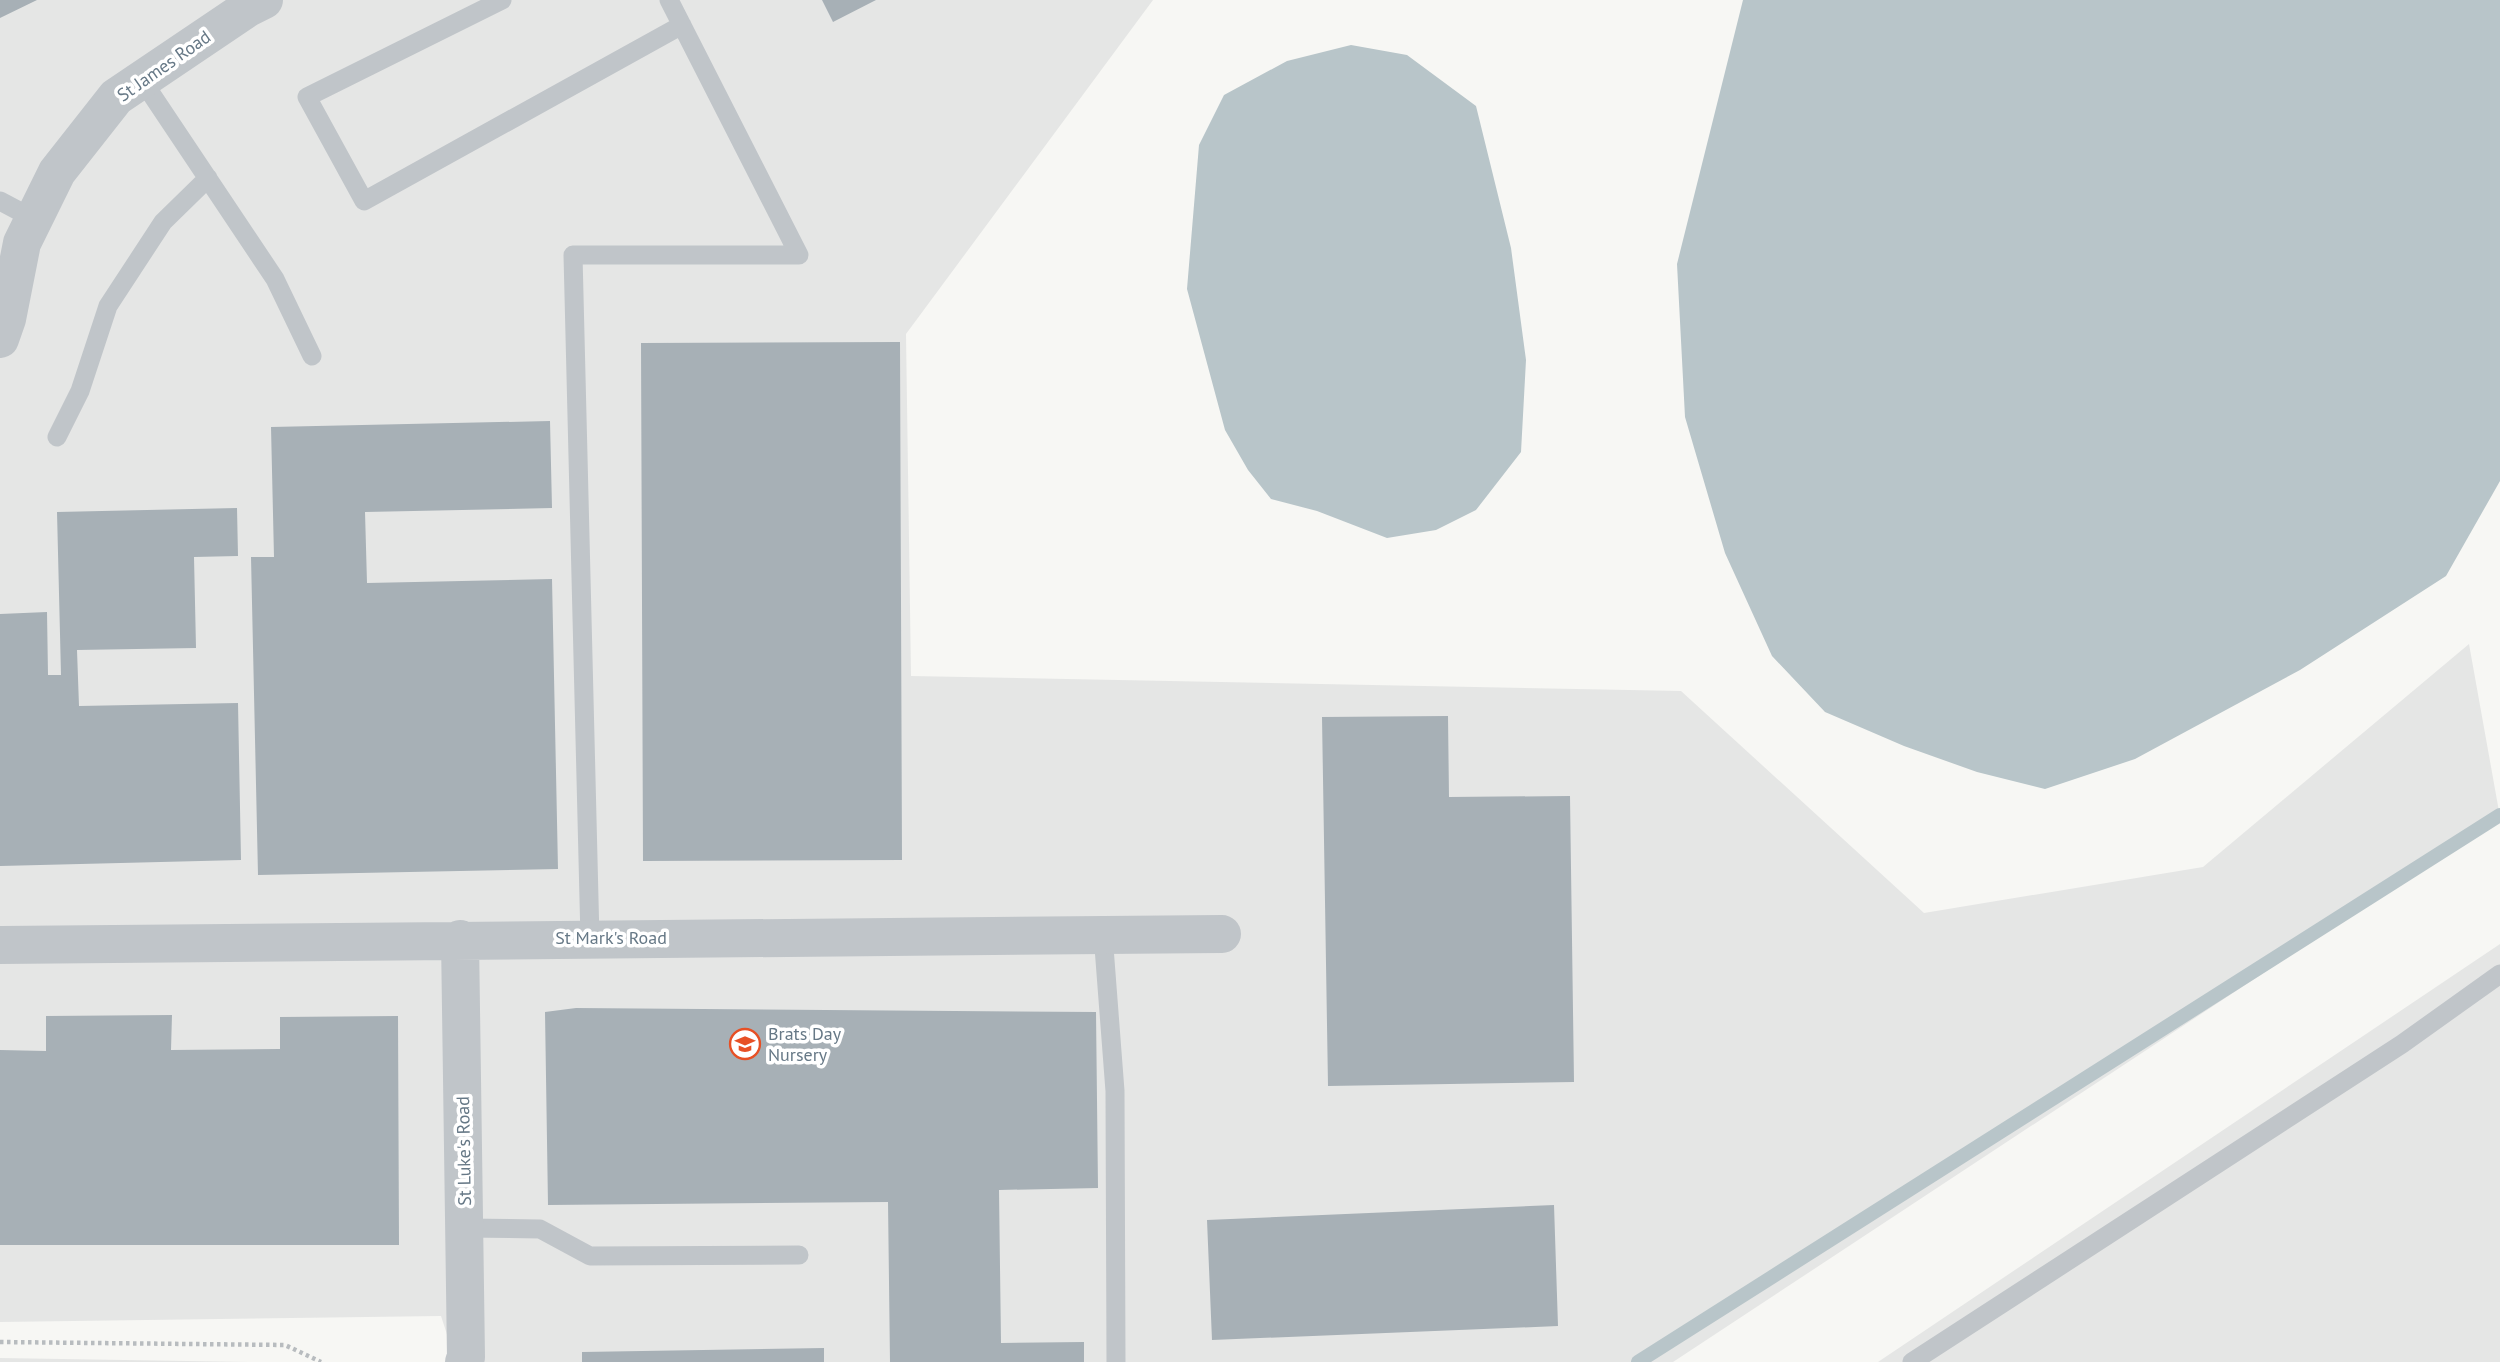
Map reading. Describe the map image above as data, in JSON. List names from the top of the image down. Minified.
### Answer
{"streets":{"street":["St James Road","St Mark's Road","St Luke's Road"]},"crossings":[["St Mark's Road","St Luke's Road"]],"places":{"school or university":["Brats Day Nursery"]}}
